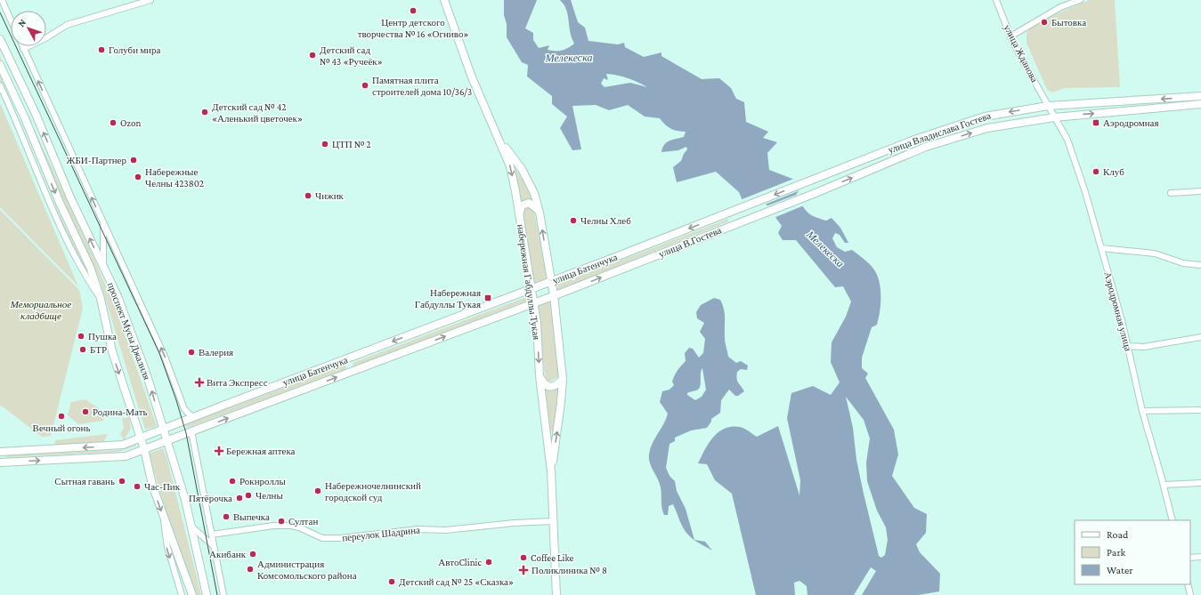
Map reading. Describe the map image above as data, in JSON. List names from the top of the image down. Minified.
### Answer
{"streets":{"main road":["улица Владислава Гостева","улица В.Гостева","улица Батенчука","набережная Габдуллы Тукая","проспект Мусы Джалиля"],"street":["улица Жданова","Аэродромная улица","переулок Шадрина"]},"crossings":[["улица Жданова","улица Владислава Гостева"],["улица Жданова","Аэродромная улица"],["улица Владислава Гостева","улица В.Гостева"],["улица Владислава Гостева","Аэродромная улица"],["улица В.Гостева","улица Батенчука"],["улица Батенчука","набережная Габдуллы Тукая"],["улица Батенчука","проспект Мусы Джалиля"],["набережная Габдуллы Тукая","переулок Шадрина"]],"water":["Мелекеска"],"parks":["Мемориальное кладбище"],"places":{"other":["Центр детского творчества № 16 «Огниво»","Бытовка","Голуби мира","Детский сад № 43 «Ручеёк»","Памятная плита строителей дома 10/36/3","Детский сад № 42 «Аленький цветочек»","Ozon","ЦТП № 2","ЖБИ-Партнер","Клуб","Набережные Челны 423802","Чижик","Челны Хлеб","Пушка","БТР","Валерия","Родина-Мать","Вечный огонь","Сытная гавань","Рокнроллы","Час-Пик","Набережночелнинский городской суд","Челны","Пятёрочка","Выпечка","Султан","Акибанк","Coffee Like","АвтоClinic","Администрация Комсомольского района","Детский сад № 25 «Сказка»"],"transit":["Аэродромная","Набережная Габдуллы Тукая"],"health":["Вита Экспресс","Бережная аптека","Поликлиника № 8"]},"legend":["Road","Park","Water"],"north":"top left"}
